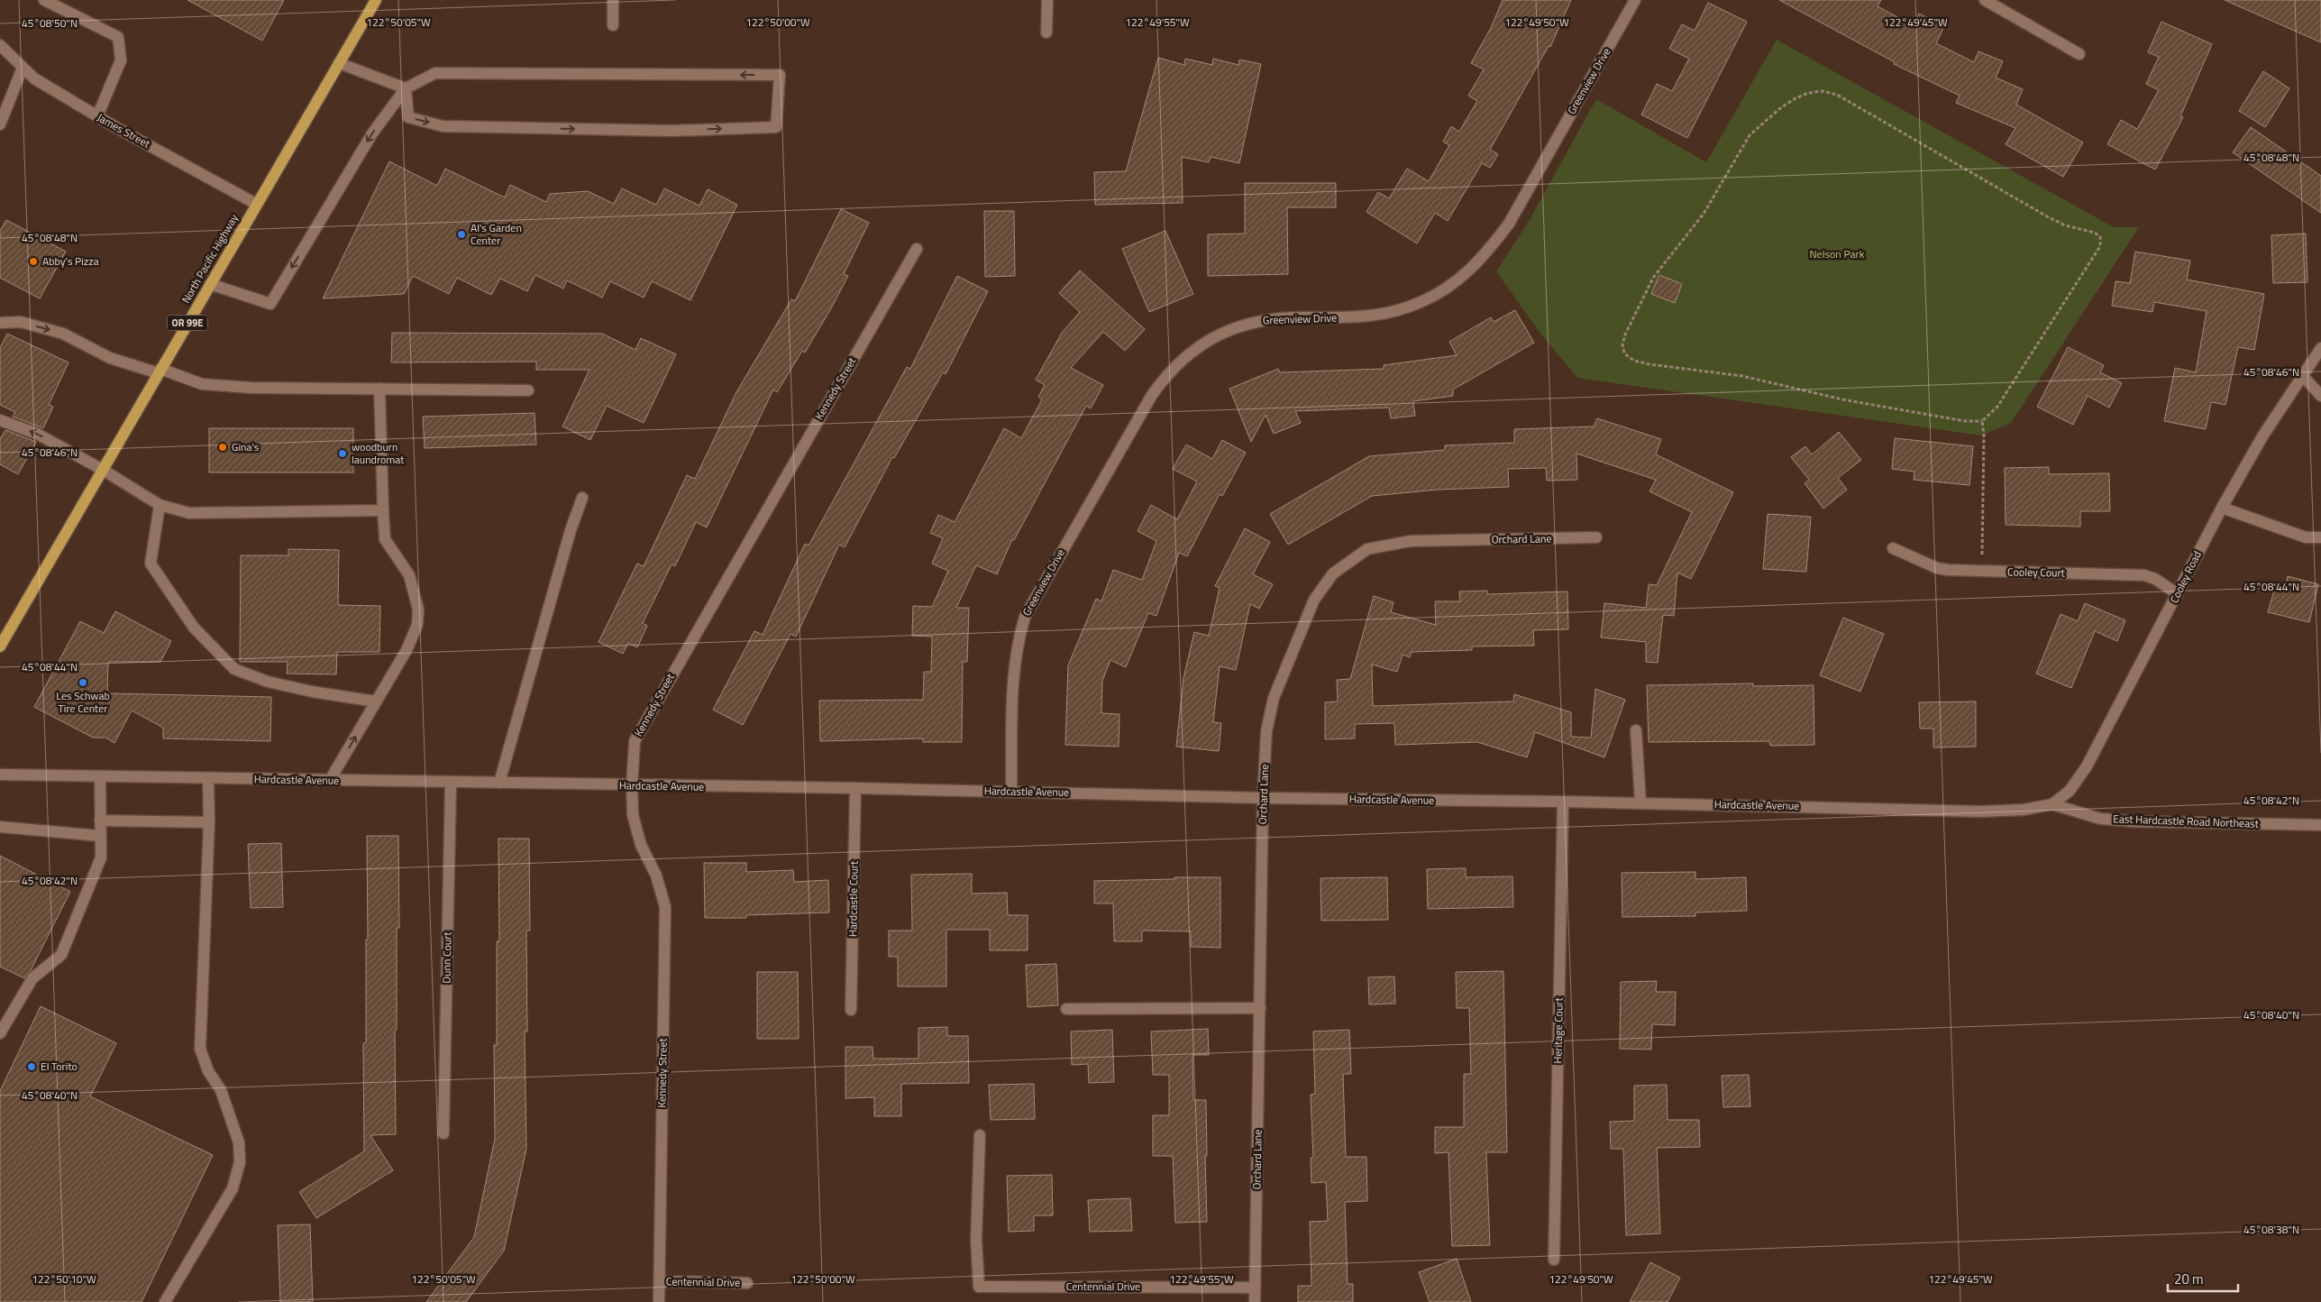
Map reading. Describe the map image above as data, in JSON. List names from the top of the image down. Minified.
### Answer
{"streets":{"main road":["North Pacific Highway","OR 99E"],"street":["Greenview Drive","James Street","Kennedy Street","Orchard Lane","Cooley Court","Cooley Road","Hardcastle Avenue","East Hardcastle Road Northeast","Hardcastle Court","Dunn Court","Heritage Court","Centennial Drive"]},"crossings":[["Greenview Drive","Hardcastle Avenue"],["James Street","North Pacific Highway"],["Kennedy Street","Hardcastle Avenue"],["Kennedy Street","Centennial Drive"],["Orchard Lane","Hardcastle Avenue"],["Orchard Lane","Centennial Drive"],["Cooley Court","Cooley Road"],["Cooley Road","Hardcastle Avenue"],["Cooley Road","East Hardcastle Road Northeast"],["Hardcastle Avenue","East Hardcastle Road Northeast"],["Hardcastle Avenue","Hardcastle Court"],["Hardcastle Avenue","Dunn Court"],["Hardcastle Avenue","Heritage Court"]],"parks":["Nelson Park"],"places":["Al's Garden Center","Abby's Pizza","Gina's","woodburn laundromat","Les Schwab Tire Center","El Torito"],"scale_bar":"20 m","coordinates":["122°50'05\"W","122°50'00\"W","122°49'55\"W","122°49'50\"W","122°49'45\"W","45°08'50\"N","45°08'48\"N","45°08'46\"N","45°08'44\"N","45°08'42\"N","45°08'40\"N","45°08'38\"N","122°50'10\"W"]}
